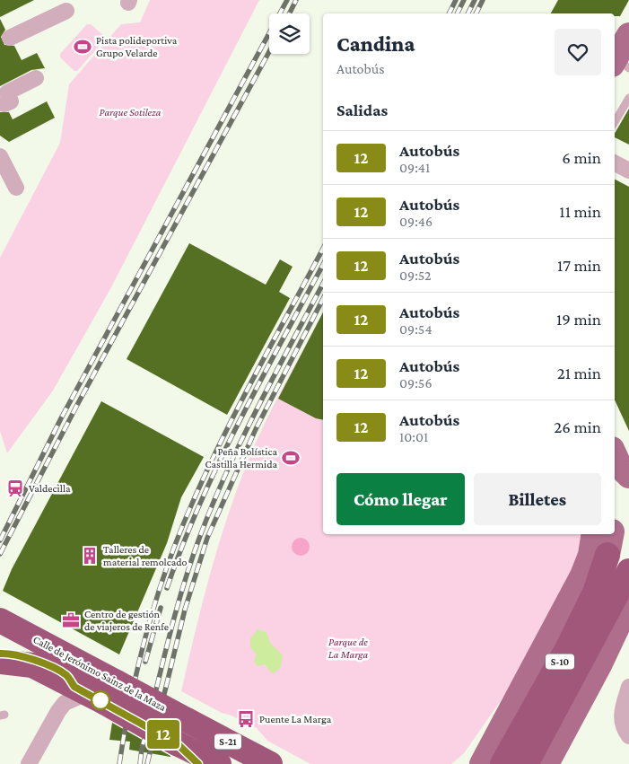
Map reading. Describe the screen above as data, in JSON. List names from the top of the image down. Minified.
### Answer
{"streets":{"highway":["S-10","Calle de Jerónimo Sainz de la Maza","S-21"]},"crossings":[["Calle de Jerónimo Sainz de la Maza","S-21"]],"parks":["Parque Sotileza","Parque de La Marga"],"places":{"sports":["Pista polideportiva Grupo Velarde","Peña Bolística Castilla Hermida"],"station":["Valdecilla"],"building":["Talleres de material remolcado"],"office":["Centro de gestión de viajeros de Renfe"],"bus stop":["Puente La Marga"]},"lines":["bus line 12"],"page":{"on_map":"12","heading":[["Candina","Autobús"],"Salidas"],"list":[{"mark":"12","name":"Autobús","note":"09:41","value":"6 min"},{"mark":"12","name":"Autobús","note":"09:46","value":"11 min"},{"mark":"12","name":"Autobús","note":"09:52","value":"17 min"},{"mark":"12","name":"Autobús","note":"09:54","value":"19 min"},{"mark":"12","name":"Autobús","note":"09:56","value":"21 min"},{"mark":"12","name":"Autobús","note":"10:01","value":"26 min"}],"buttons":["Cómo llegar","Billetes"]}}
